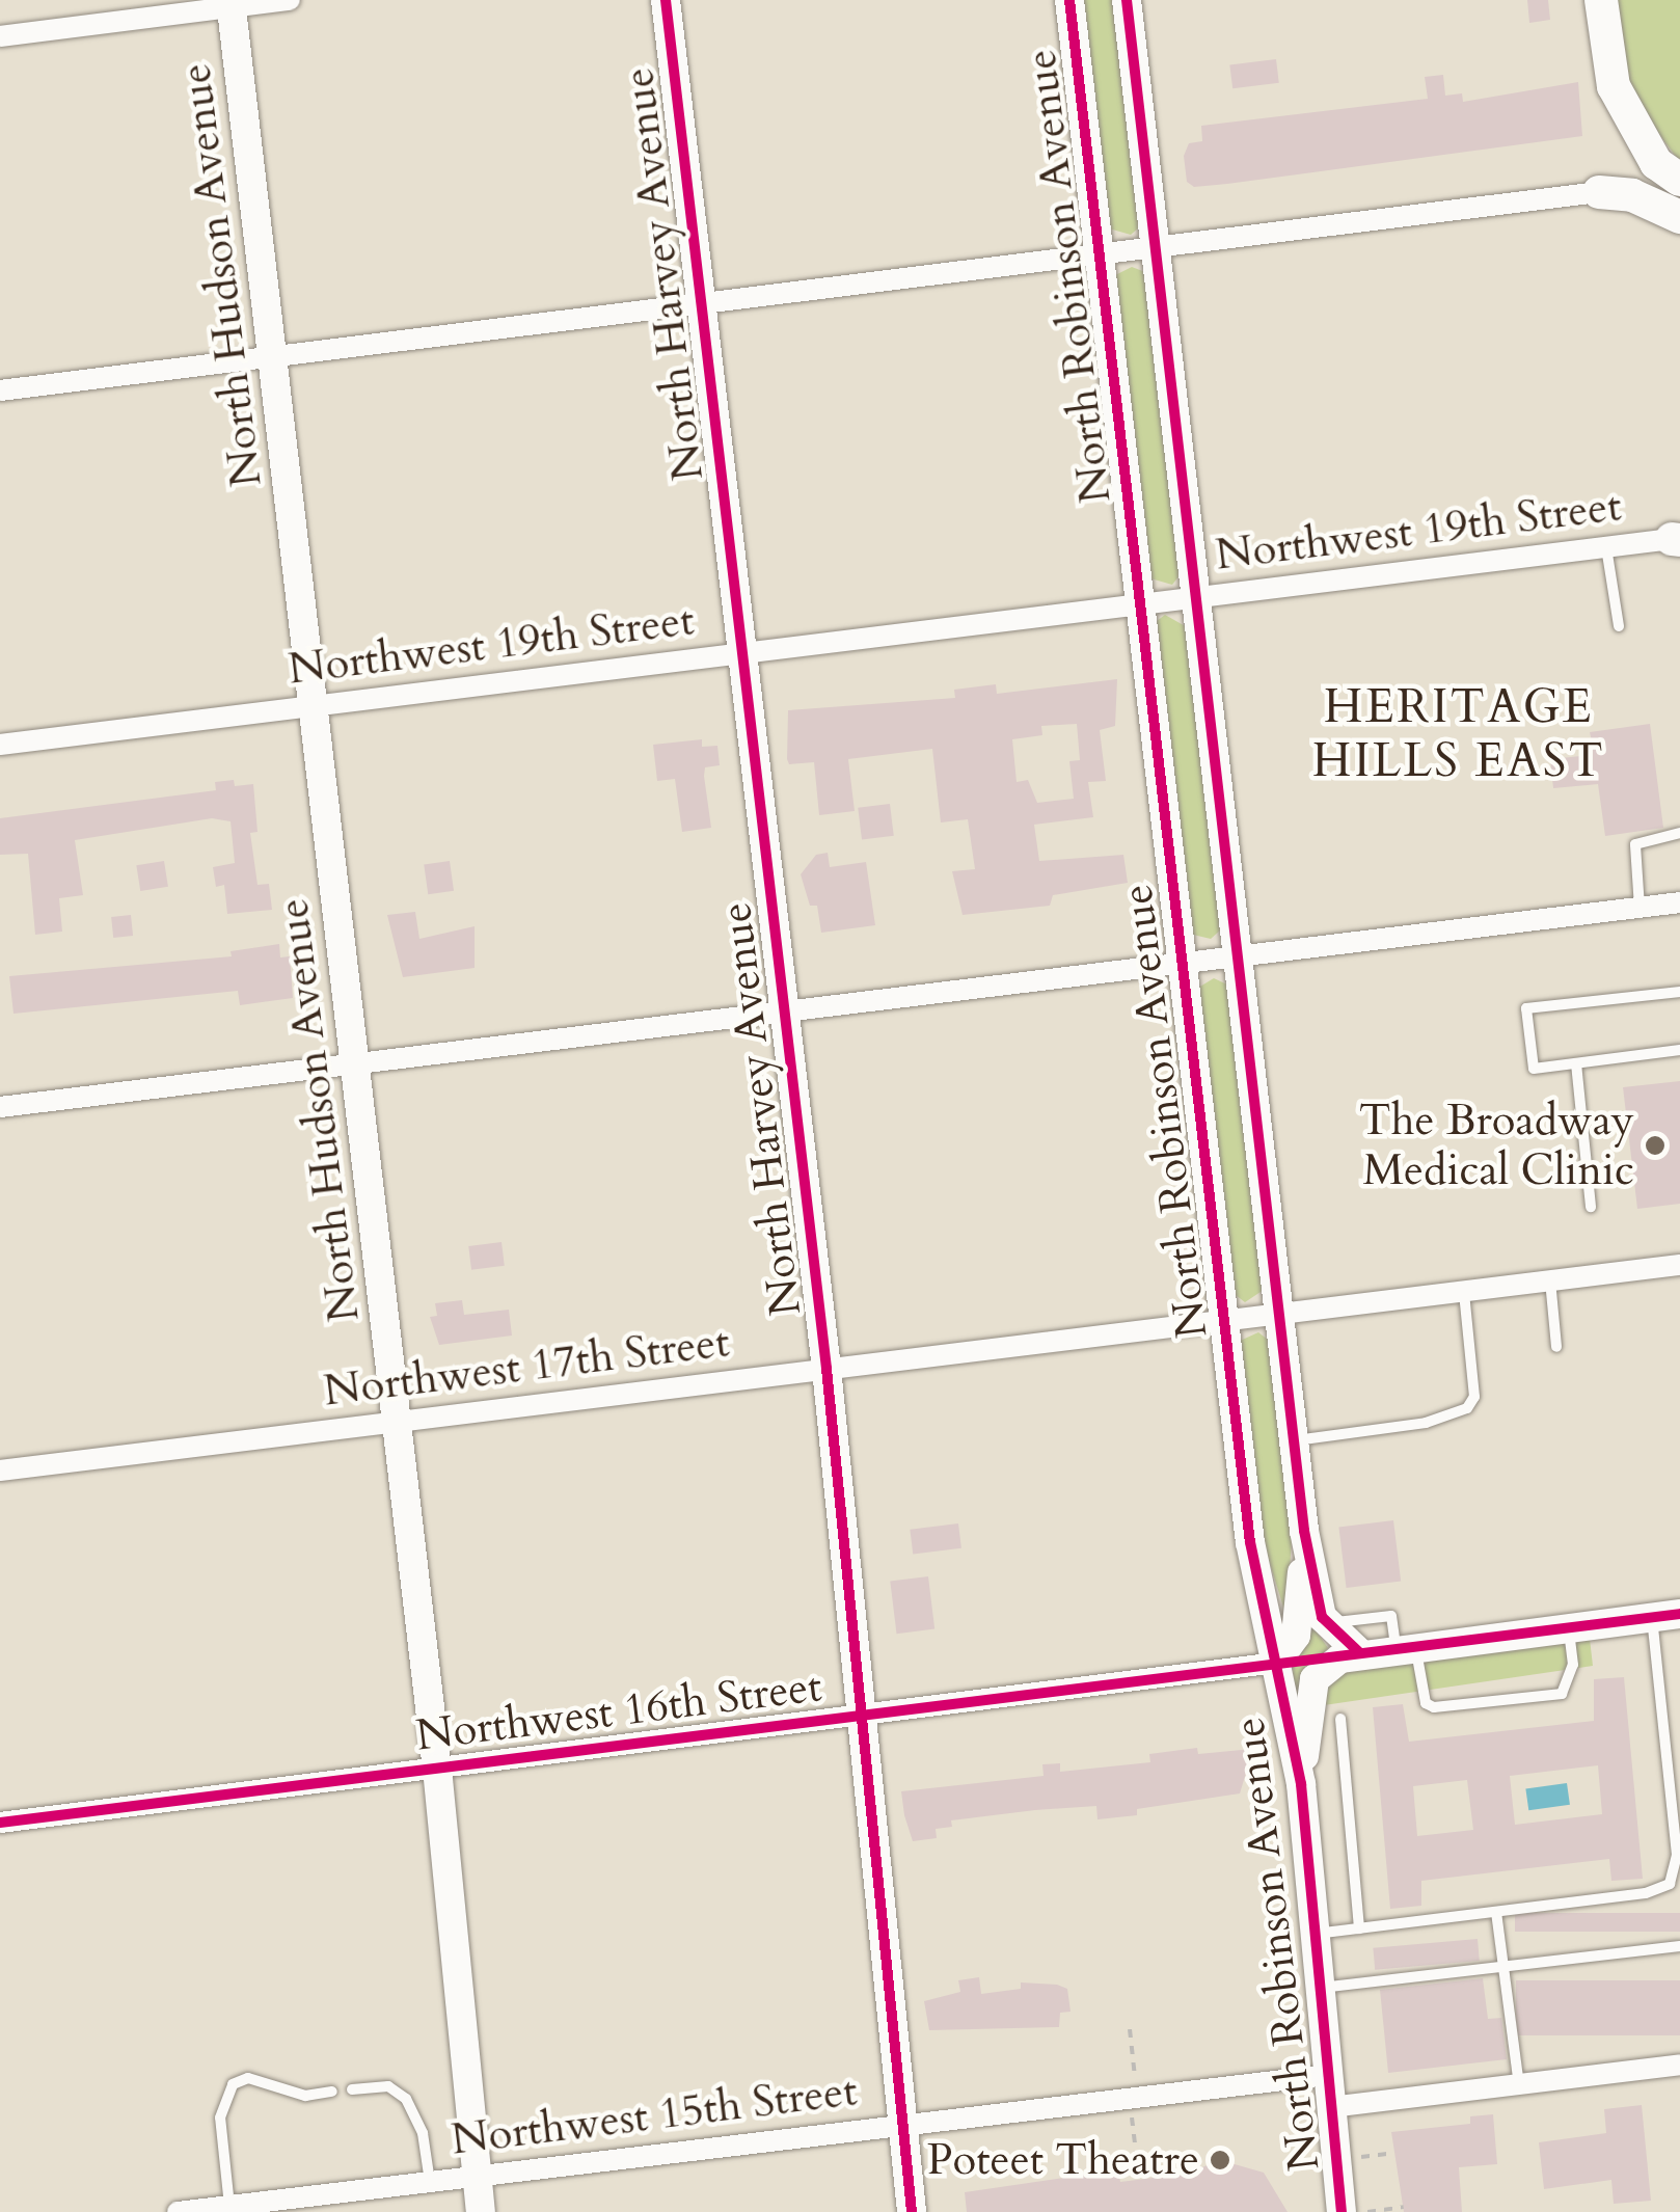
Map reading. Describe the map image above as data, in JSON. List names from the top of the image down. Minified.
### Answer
{"streets":{"street":["North Harvey Avenue","North Hudson Avenue","North Robinson Avenue","Northwest 19th Street","Northwest 17th Street","Northwest 16th Street","Northwest 15th Street"]},"crossings":[["North Harvey Avenue","Northwest 19th Street"],["North Harvey Avenue","Northwest 17th Street"],["North Harvey Avenue","Northwest 16th Street"],["North Harvey Avenue","Northwest 15th Street"],["North Hudson Avenue","Northwest 19th Street"],["North Hudson Avenue","Northwest 17th Street"],["North Hudson Avenue","Northwest 16th Street"],["North Hudson Avenue","Northwest 15th Street"],["North Robinson Avenue","Northwest 19th Street"],["North Robinson Avenue","Northwest 17th Street"],["North Robinson Avenue","Northwest 16th Street"],["North Robinson Avenue","Northwest 15th Street"]],"districts":["HERITAGE HILLS EAST"],"places":["The Broadway Medical Clinic","Poteet Theatre"]}
